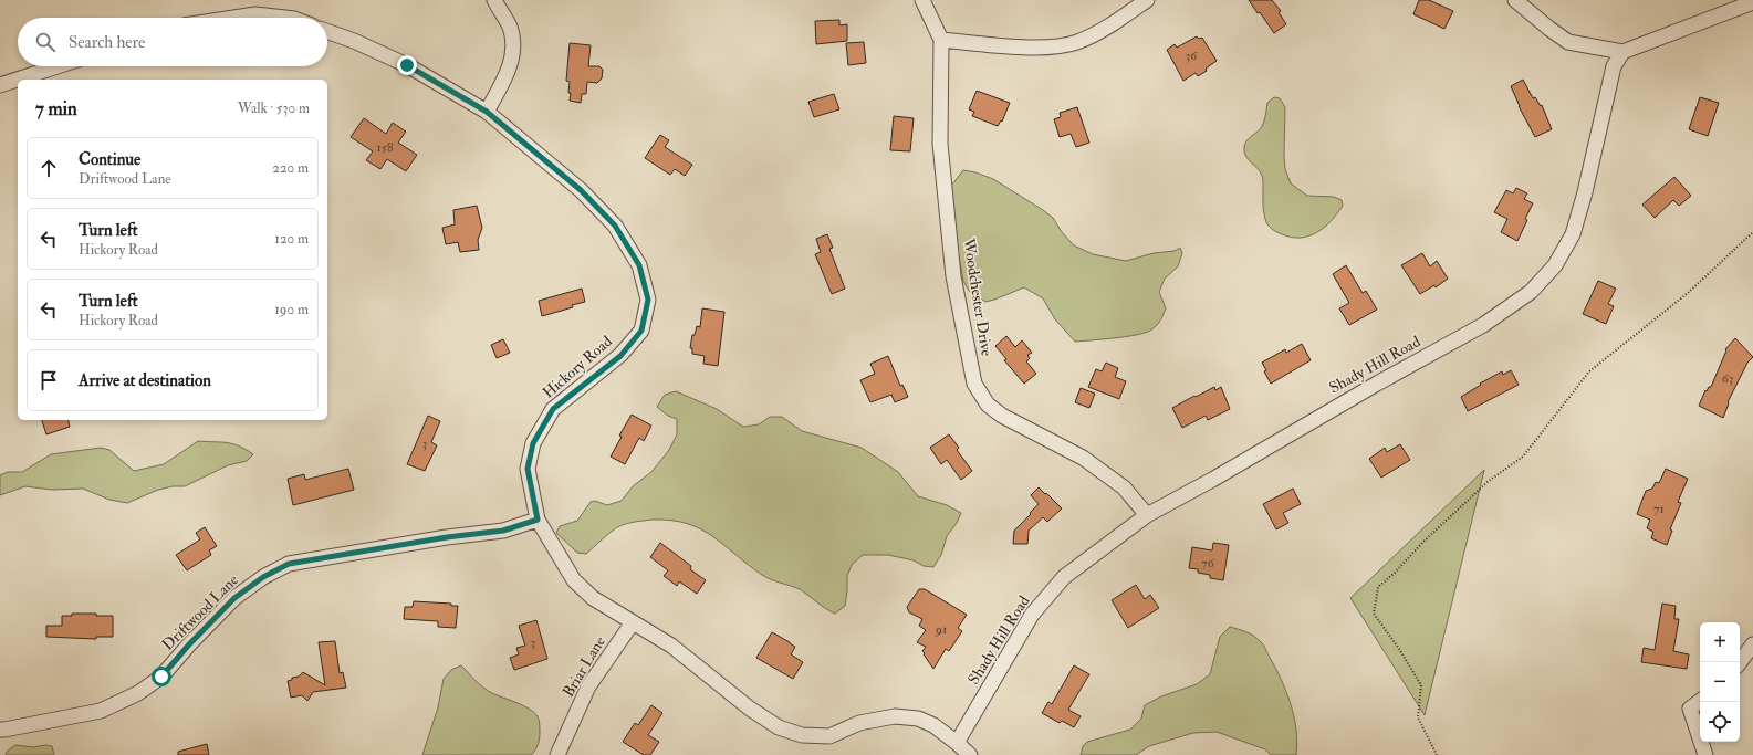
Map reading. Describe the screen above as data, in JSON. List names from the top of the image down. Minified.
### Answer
{"streets":{"street":["Woodchester Drive","Shady Hill Road","Hickory Road","Driftwood Lane","Briar Lane"]},"crossings":[["Woodchester Drive","Shady Hill Road"],["Shady Hill Road","Hickory Road"],["Hickory Road","Driftwood Lane"],["Hickory Road","Briar Lane"]],"house_numbers":["36","158","63","3","71","76","91","3"],"page":{"search":"Search here","heading":["7 min","Walk · 530 m"],"list":[["Continue","Driftwood Lane","220 m"],["Turn left","Hickory Road","120 m"],["Turn left","Hickory Road","190 m"],"Arrive at destination"],"map_buttons":["+","−"]}}
